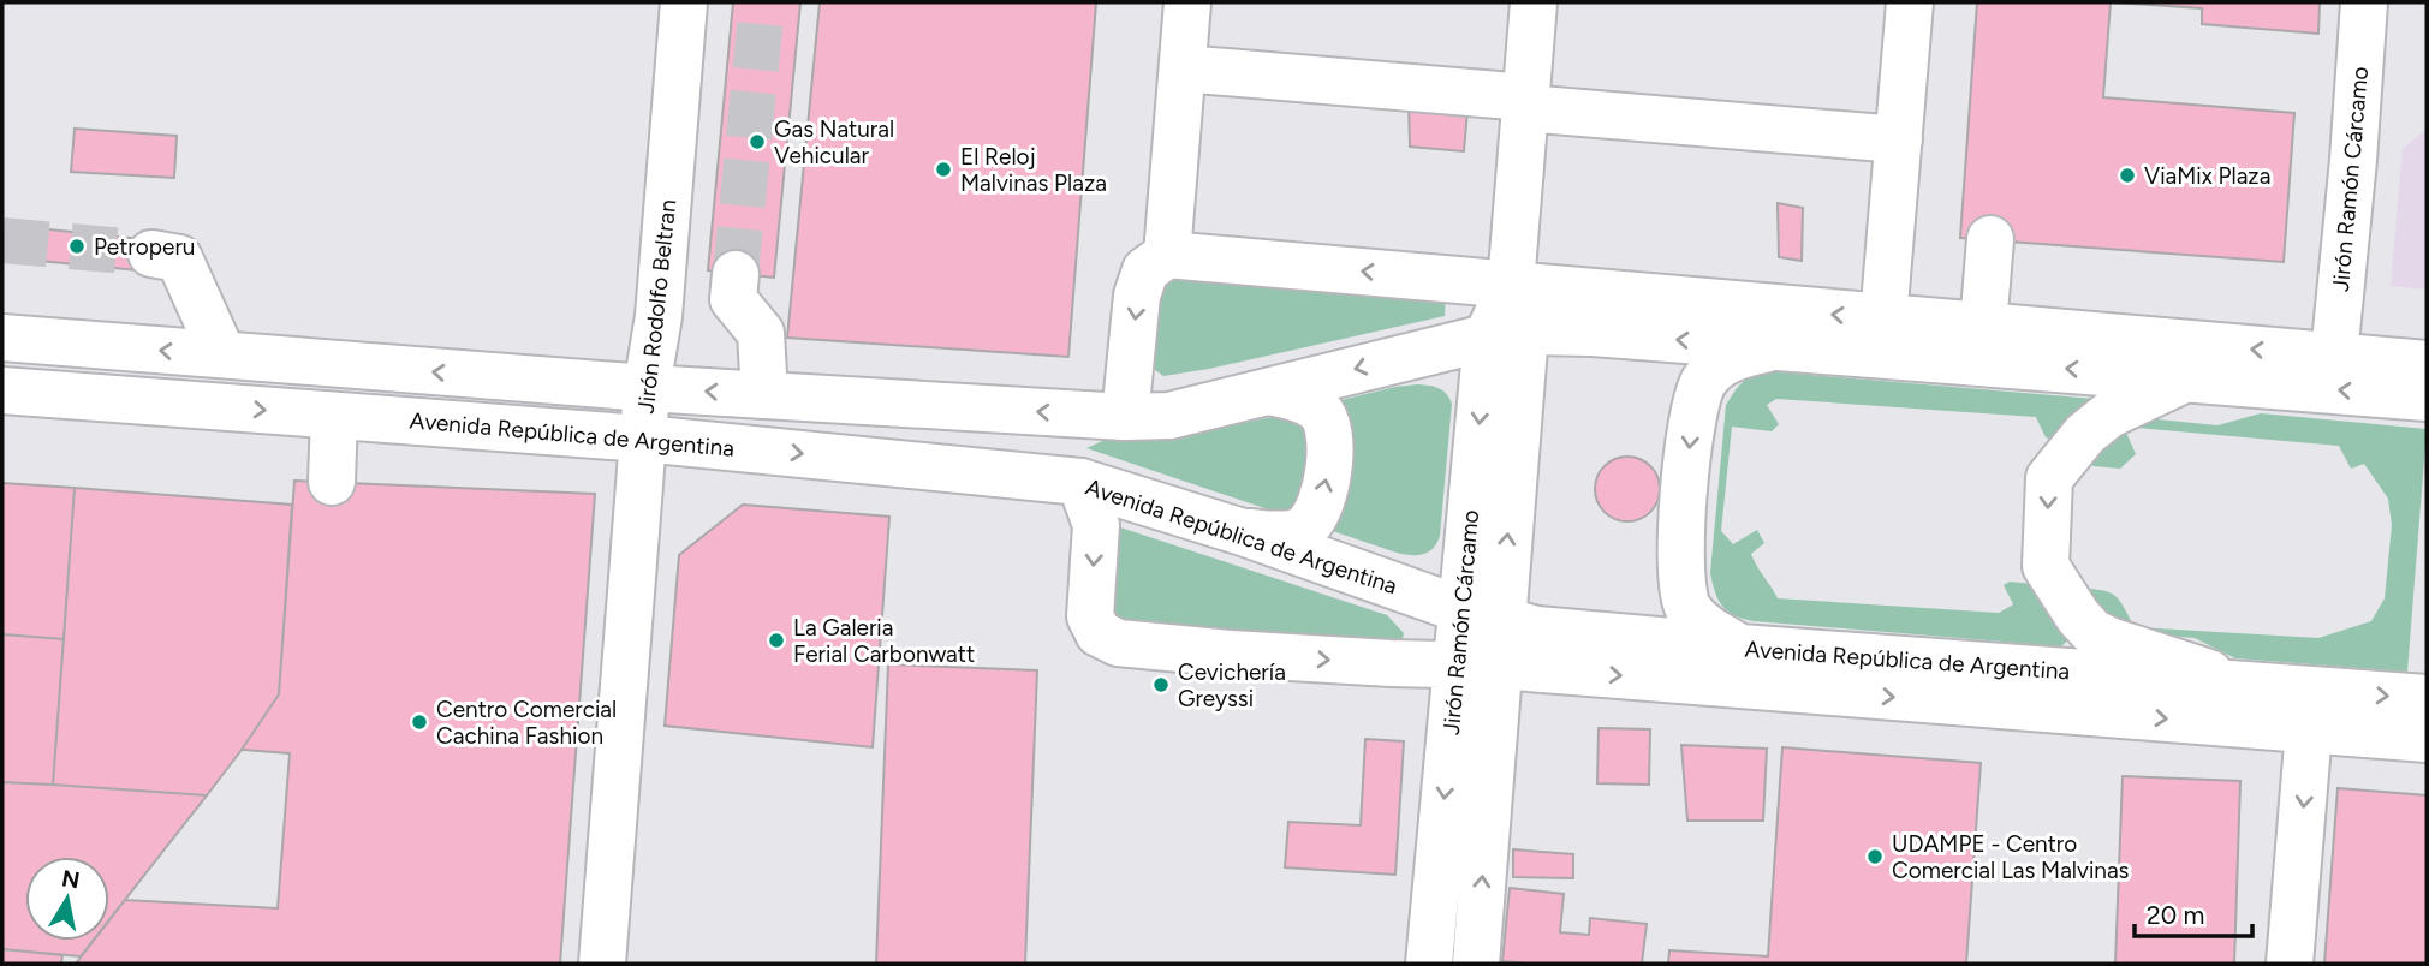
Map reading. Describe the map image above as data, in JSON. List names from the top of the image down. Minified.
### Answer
{"streets":{"street":["Jirón Ramón Cárcamo","Jirón Rodolfo Beltran","Avenida República de Argentina"]},"crossings":[["Jirón Ramón Cárcamo","Avenida República de Argentina"],["Jirón Rodolfo Beltran","Avenida República de Argentina"]],"places":["Gas Natural Vehicular","El Reloj Malvinas Plaza","ViaMix Plaza","Petroperu","La Galeria Ferial Carbonwatt","Cevichería Greyssi","Centro Comercial Cachina Fashion","UDAMPE - Centro Comercial Las Malvinas"],"scale_bar":"20 m","north":"top"}
